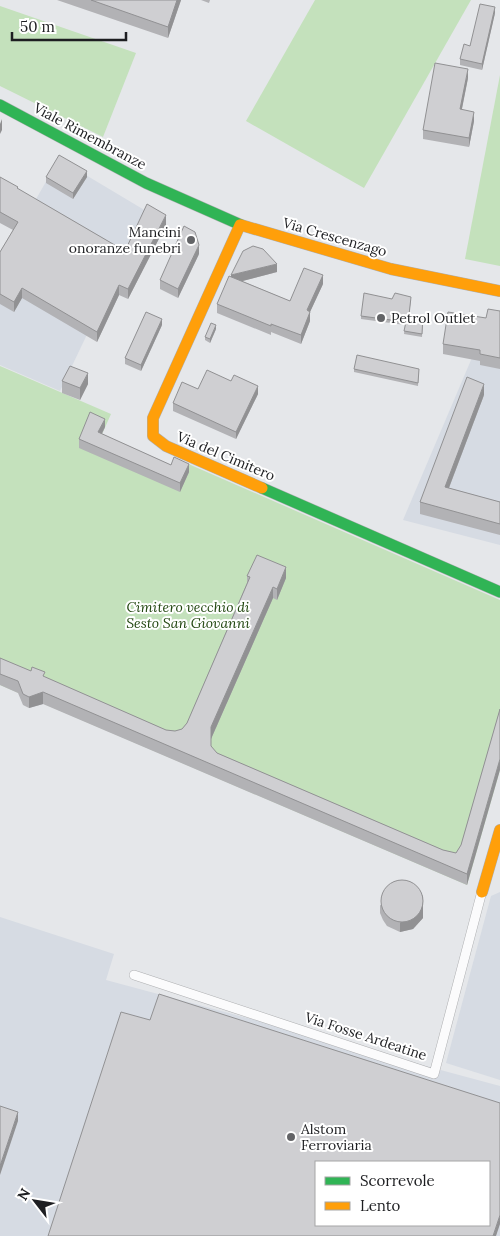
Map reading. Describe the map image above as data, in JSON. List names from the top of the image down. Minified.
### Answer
{"streets":{"street":["Viale Rimembranze","Via Crescenzago","Via del Cimitero","Via Fosse Ardeatine"]},"crossings":[["Viale Rimembranze","Via Crescenzago"],["Via Crescenzago","Via del Cimitero"]],"parks":["Cimitero vecchio di Sesto San Giovanni"],"places":["Mancini onoranze funebri","Petrol Outlet","Alstom Ferroviaria"],"legend":["Scorrevole","Lento"],"scale_bar":"50 m","north":"top left"}
